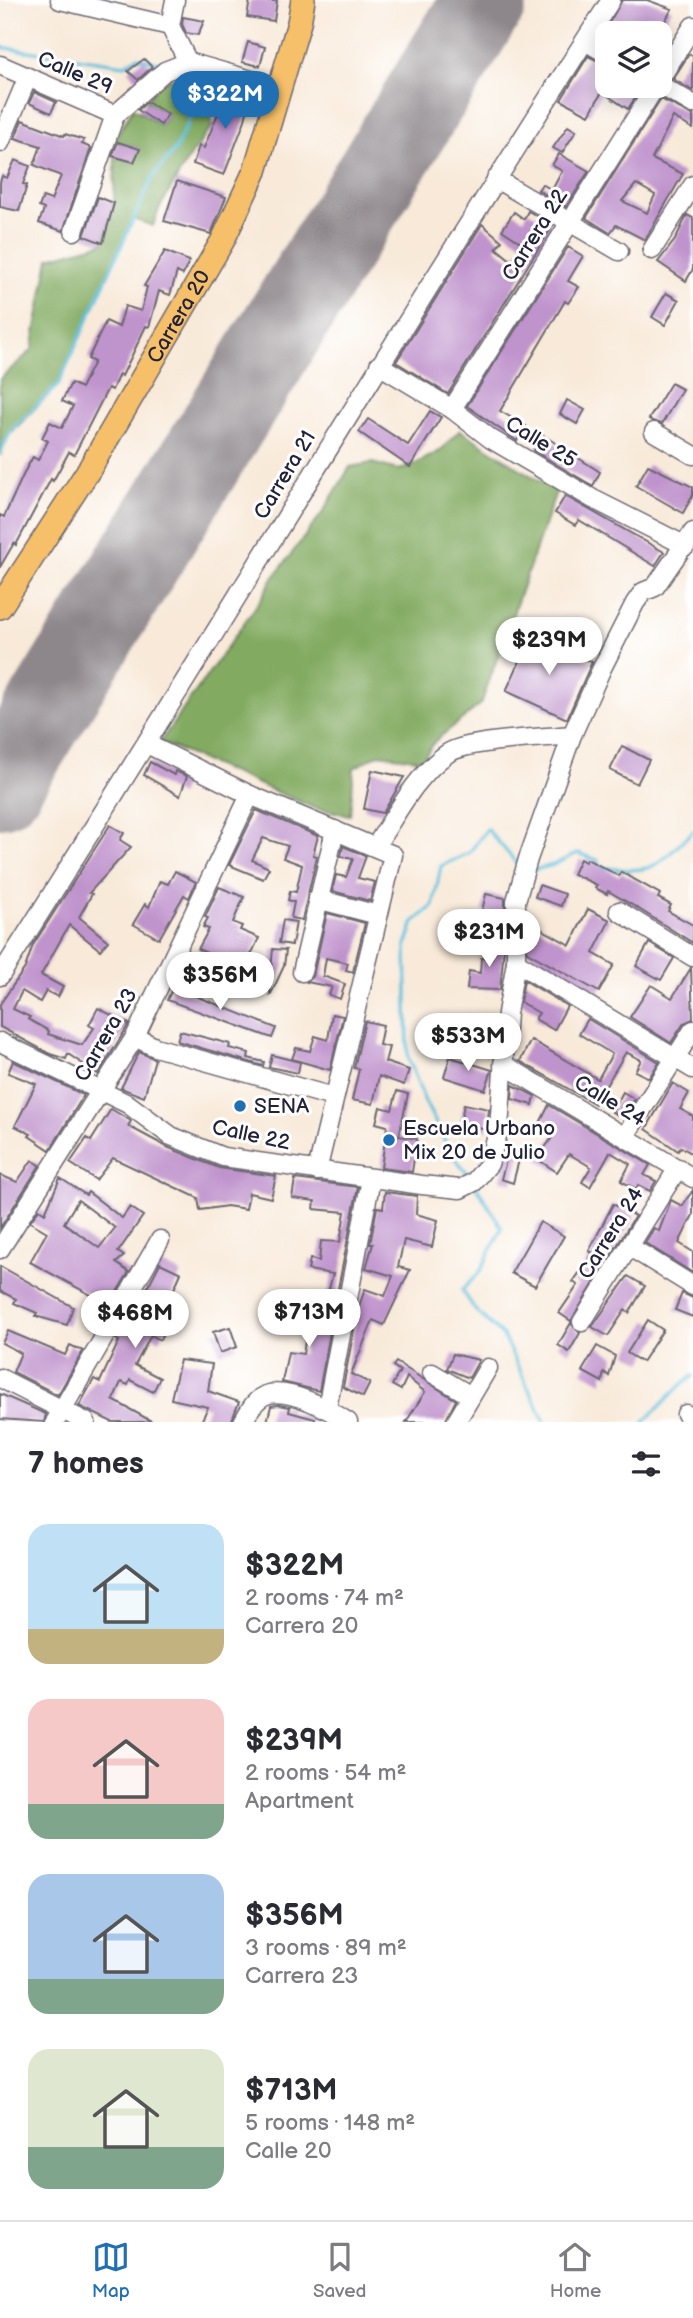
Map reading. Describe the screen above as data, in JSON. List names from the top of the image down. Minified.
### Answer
{"streets":{"main road":["Carrera 20"],"street":["Calle 29","Carrera 22","Calle 25","Carrera 21","Carrera 23","Calle 24","Calle 22","Carrera 24"]},"crossings":[["Carrera 22","Calle 25"],["Calle 25","Carrera 21"],["Carrera 23","Calle 22"],["Calle 24","Calle 22"],["Calle 24","Carrera 24"]],"places":["SENA","Escuela Urbano Mix 20 de Julio"],"page":{"price":["$322M","$239M","$231M","$356M","$533M","$713M","$468M"],"heading":"7 homes","list":[{"name":"$322M","note":"2 rooms · 74 m² · Carrera 20"},{"name":"$239M","note":"2 rooms · 54 m² · Apartment"},{"name":"$356M","note":"3 rooms · 89 m² · Carrera 23"},{"name":"$713M","note":"5 rooms · 148 m² · Calle 20"}],"tabs":["Map","Saved","Home"]}}
